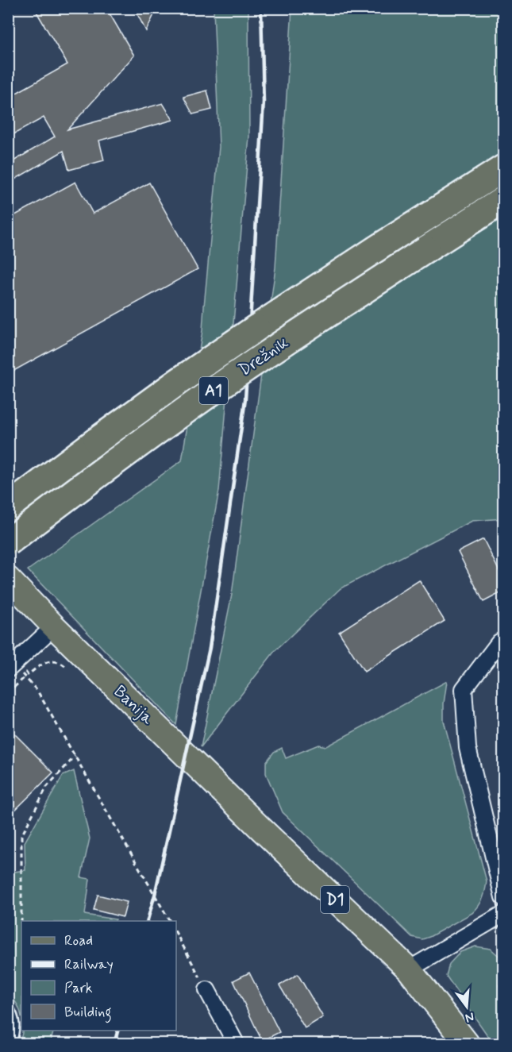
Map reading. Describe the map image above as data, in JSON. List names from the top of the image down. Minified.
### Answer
{"streets":{"highway":["Drežnik","A1"],"main road":["Banija","D1"]},"crossings":[["Banija","D1"]],"legend":["Road","Railway","Park","Building"],"north":"bottom"}
